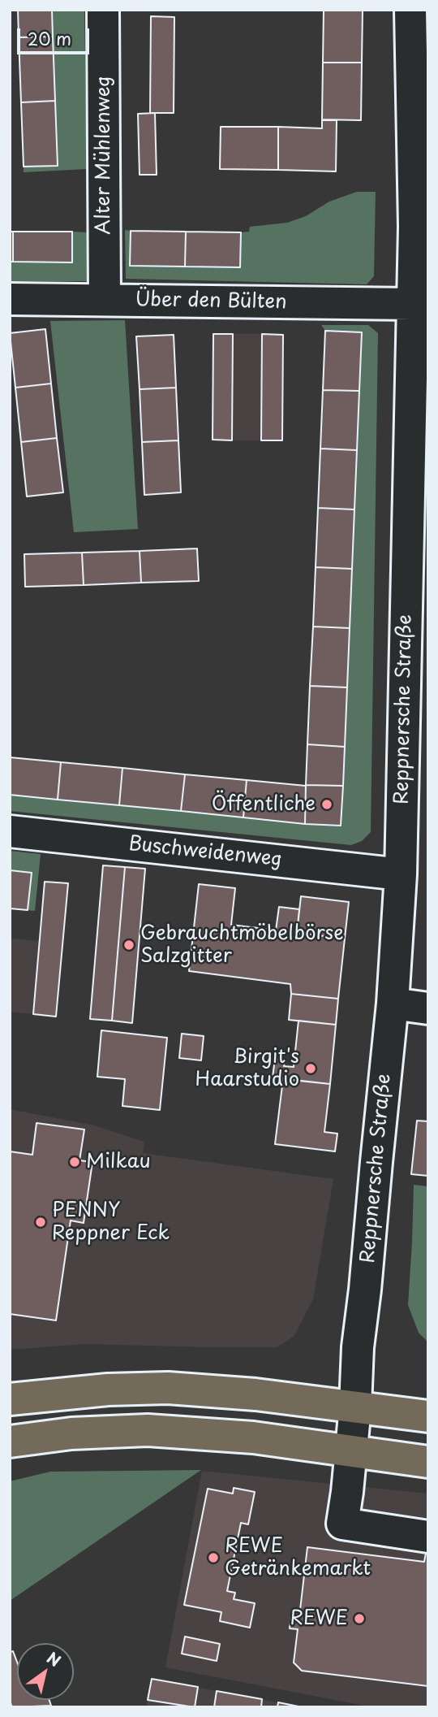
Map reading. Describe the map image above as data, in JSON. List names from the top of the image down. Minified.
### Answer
{"streets":{"street":["Alter Mühlenweg","Über den Bülten","Reppnersche Straße","Buschweidenweg"]},"crossings":[["Alter Mühlenweg","Über den Bülten"],["Über den Bülten","Reppnersche Straße"],["Reppnersche Straße","Buschweidenweg"]],"places":["Öffentliche","Gebrauchtmöbelbörse Salzgitter","Birgit's Haarstudio","Milkau","PENNY Reppner Eck","REWE Getränkemarkt","REWE"],"scale_bar":"20 m","north":"top right"}
